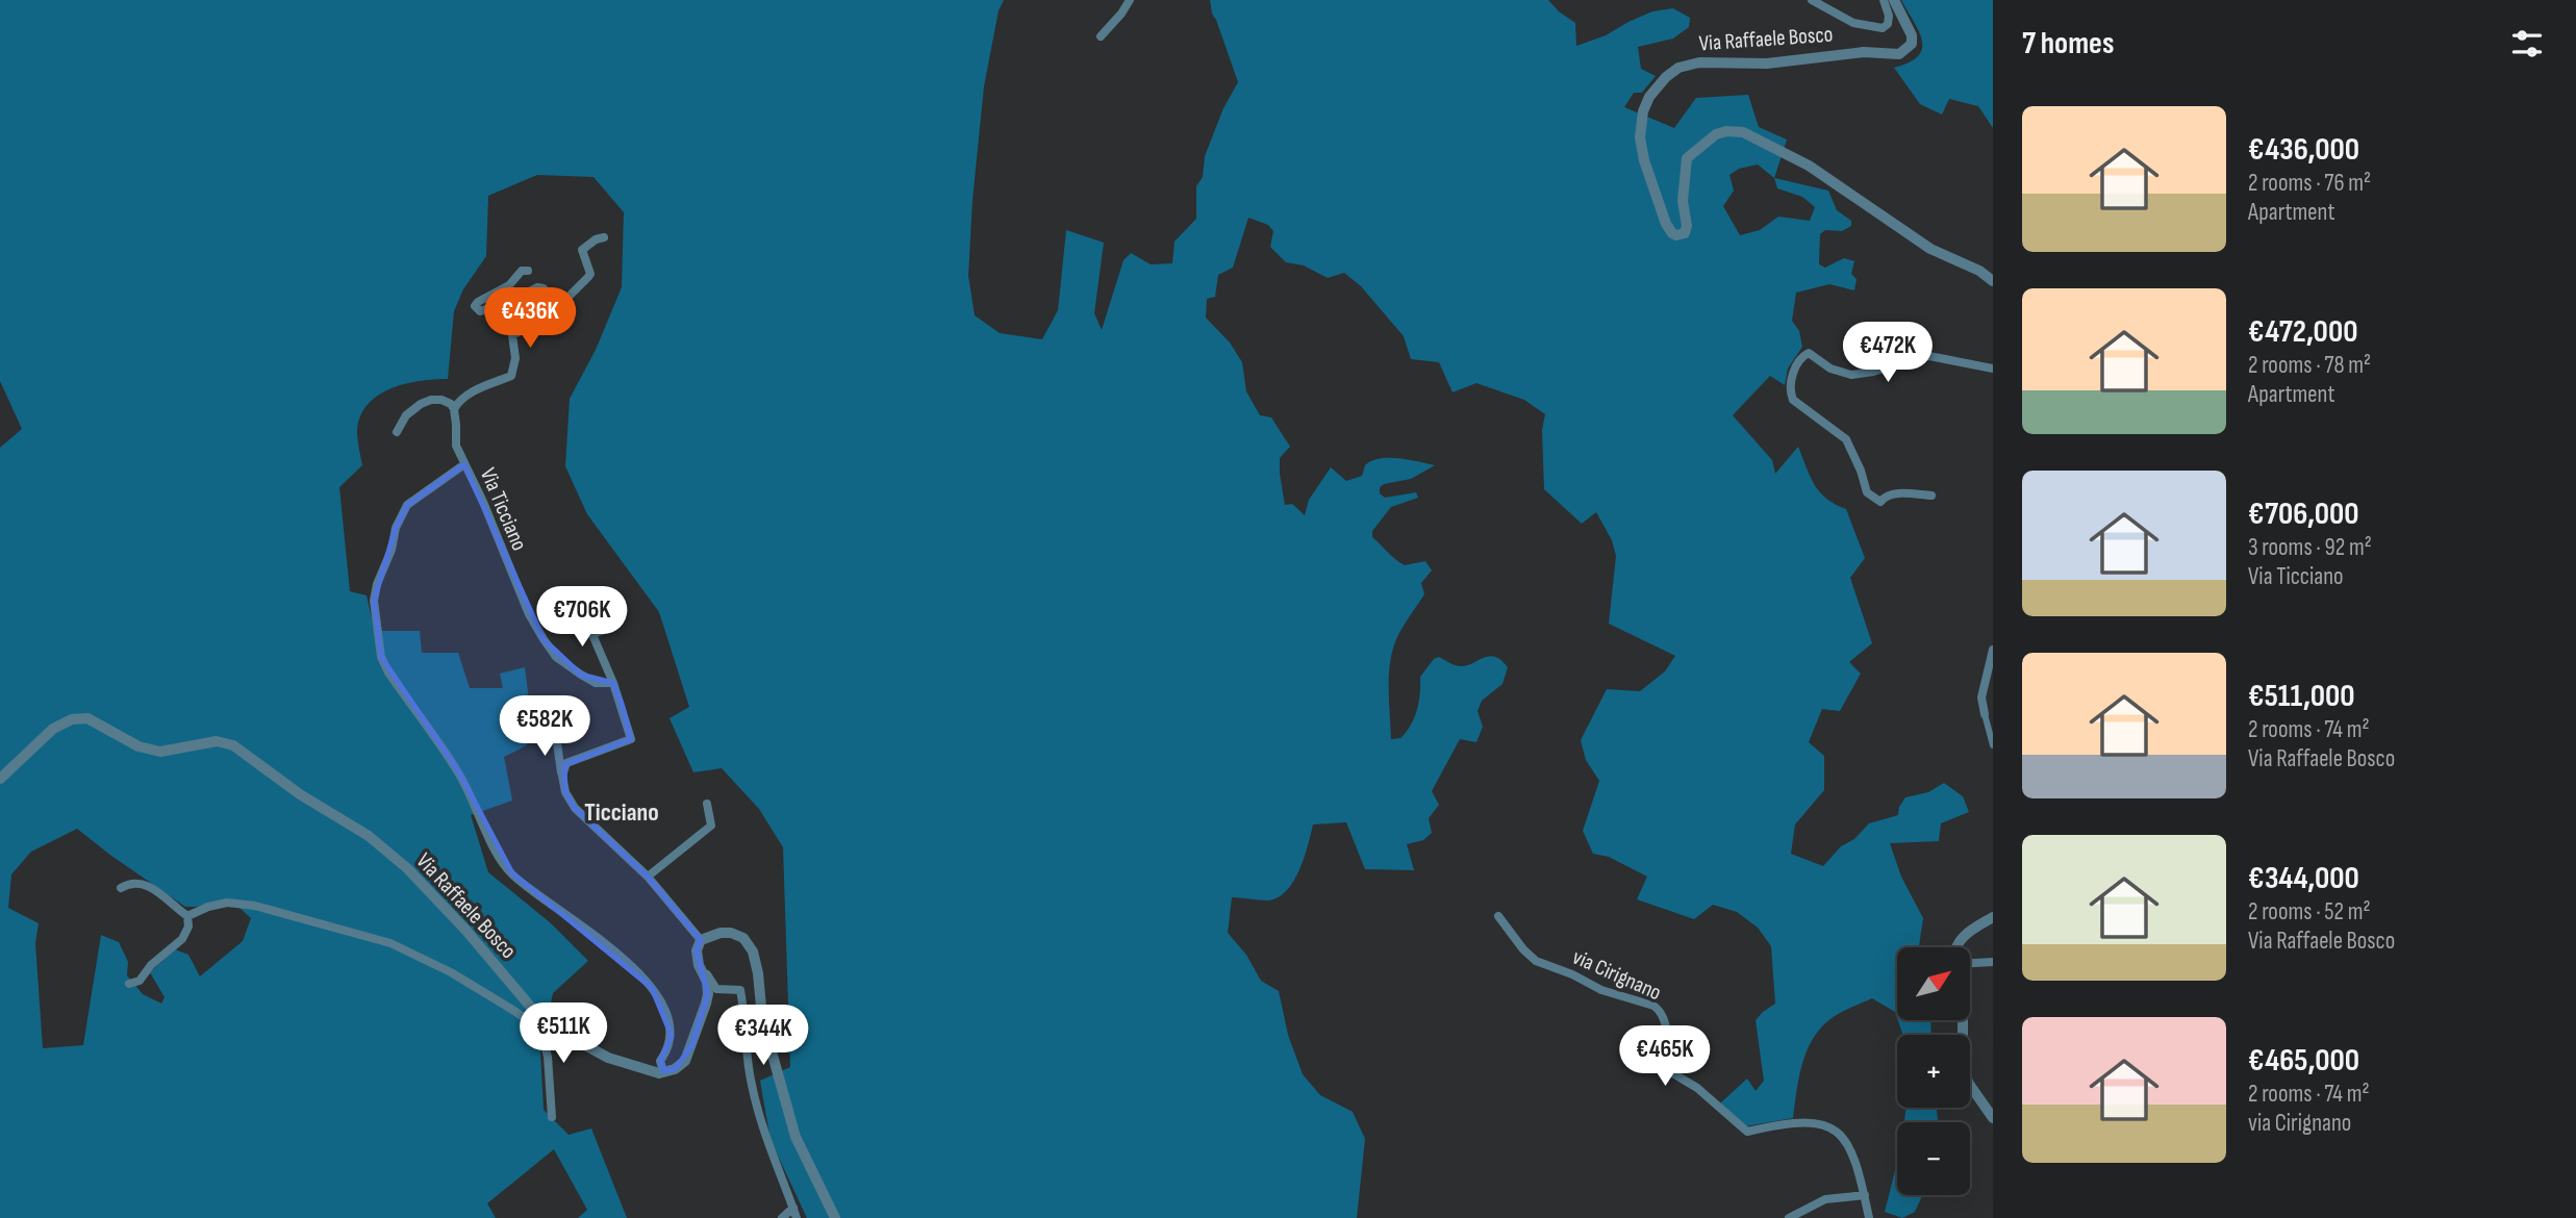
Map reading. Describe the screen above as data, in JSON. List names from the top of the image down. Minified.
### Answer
{"streets":{"street":["Via Raffaele Bosco","Via Ticciano","via Cirignano"]},"districts":["Ticciano"],"north":"top right","page":{"heading":"7 homes","list":[{"name":"€436,000","note":"2 rooms · 76 m² · Apartment"},{"name":"€472,000","note":"2 rooms · 78 m² · Apartment"},{"name":"€706,000","note":"3 rooms · 92 m² · Via Ticciano"},{"name":"€511,000","note":"2 rooms · 74 m² · Via Raffaele Bosco"},{"name":"€344,000","note":"2 rooms · 52 m² · Via Raffaele Bosco"},{"name":"€465,000","note":"2 rooms · 74 m² · via Cirignano"}],"price":["€436K","€472K","€706K","€582K","€511K","€344K","€465K"],"map_buttons":["+","−"]}}
